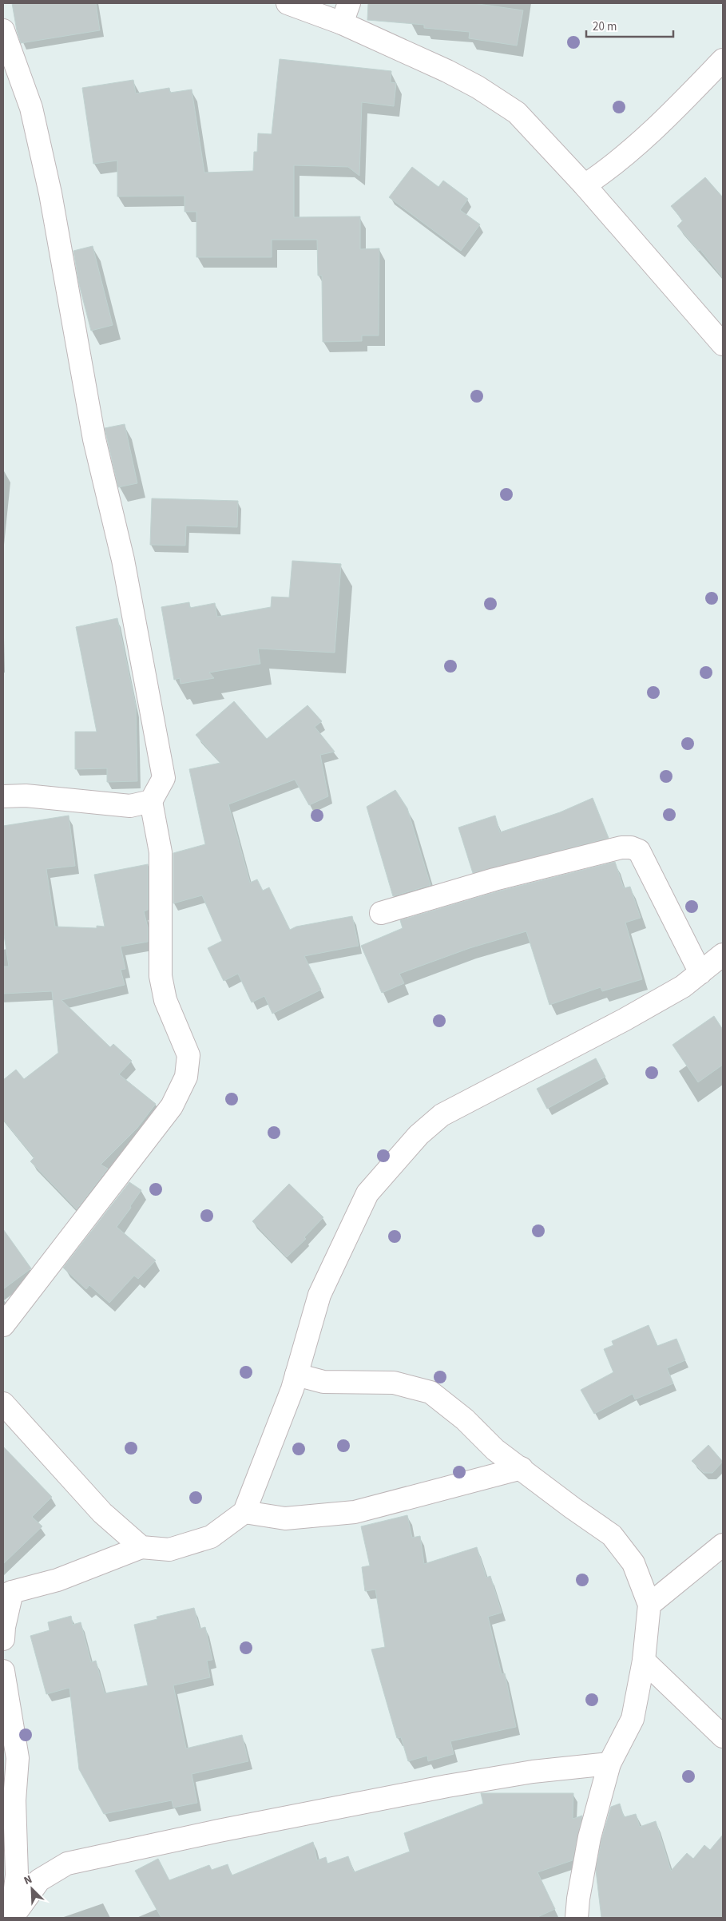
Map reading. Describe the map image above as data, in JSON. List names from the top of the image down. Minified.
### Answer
{"scale_bar":"20 m","north":"top left"}
